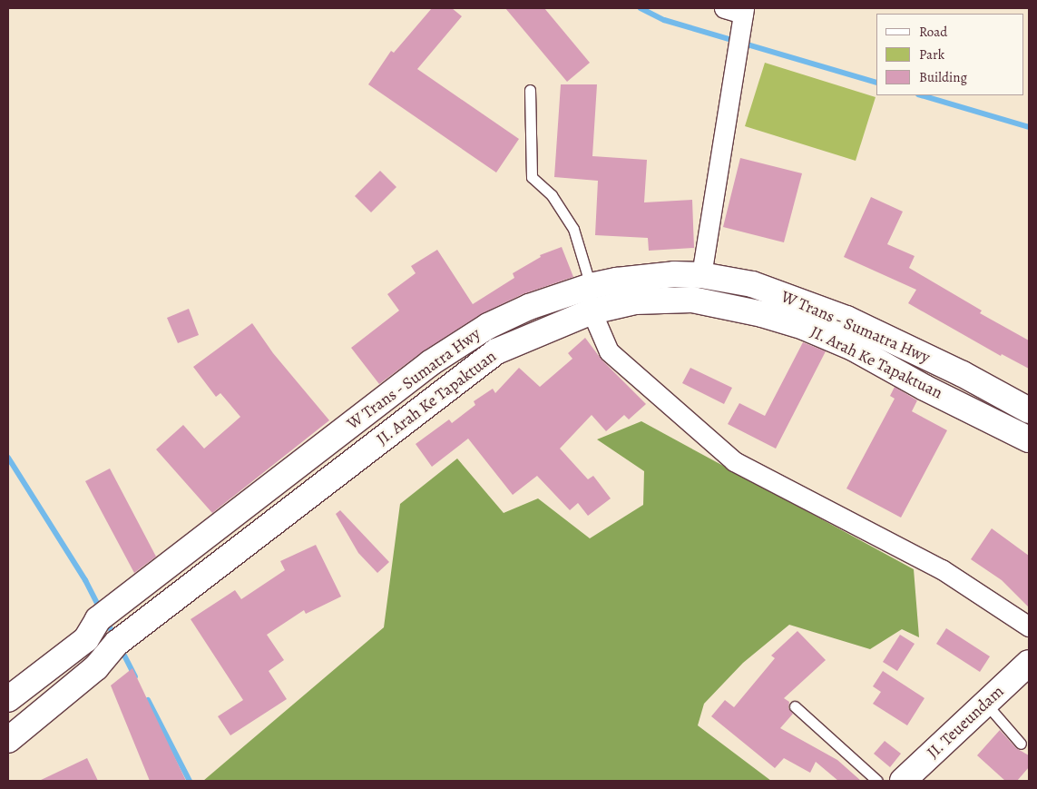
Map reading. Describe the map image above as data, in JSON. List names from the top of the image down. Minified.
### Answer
{"streets":{"main road":["W Trans - Sumatra Hwy","JI. Arah Ke Tapaktuan","JI. Teueundam"]},"legend":["Road","Park","Building"]}
